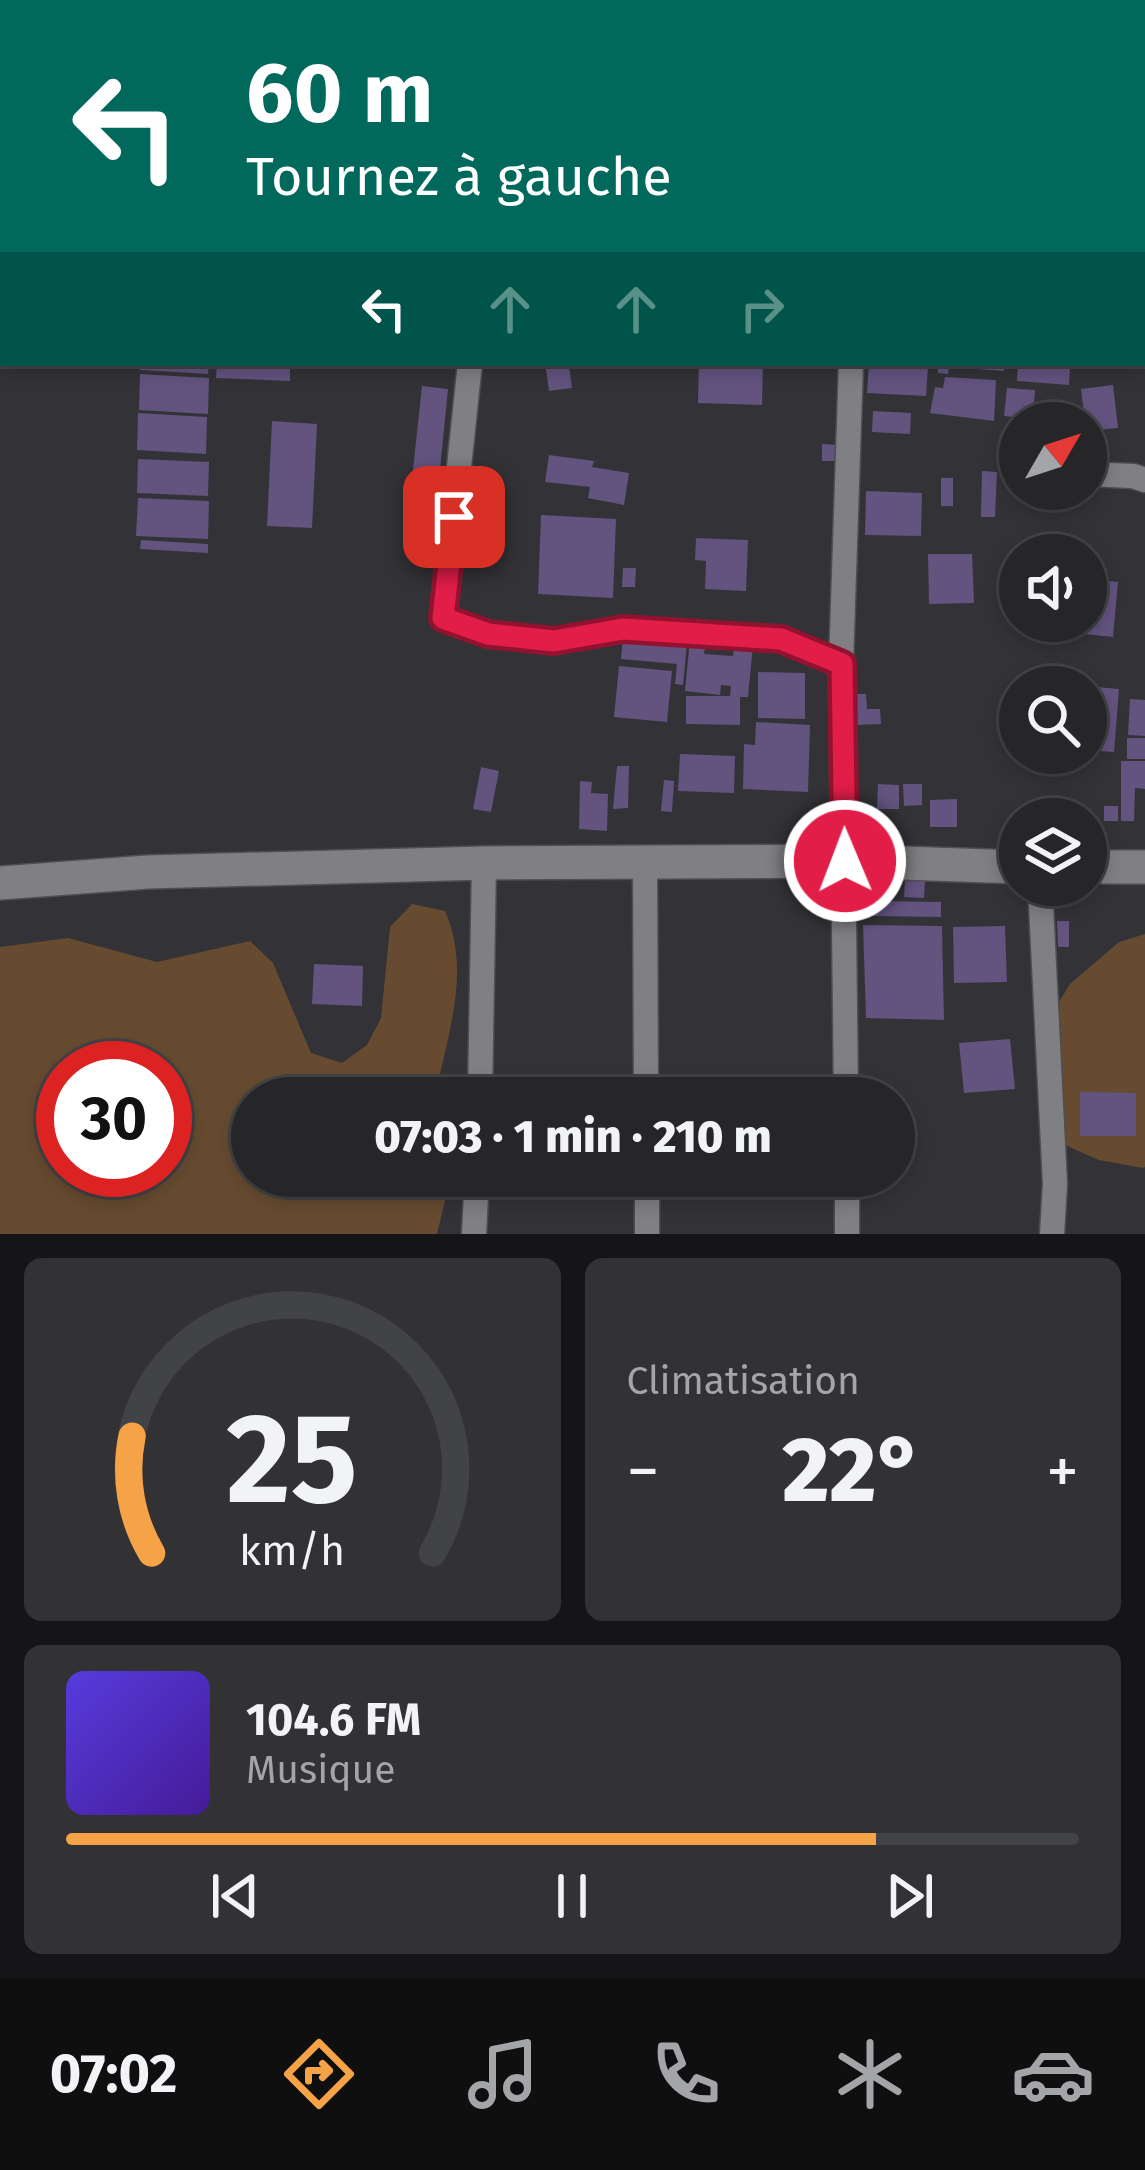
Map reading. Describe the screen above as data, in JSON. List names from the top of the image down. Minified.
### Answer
{"north":"top right","page":{"turn":["60 m","Tournez à gauche"],"limit":"30","trip":"07:03 · 1 min · 210 m","tile":"Climatisation","heat":["−","22°","+"],"song":["104.6 FM","Musique"],"tabs":"07:02","gauge":["25","km/h"]}}
